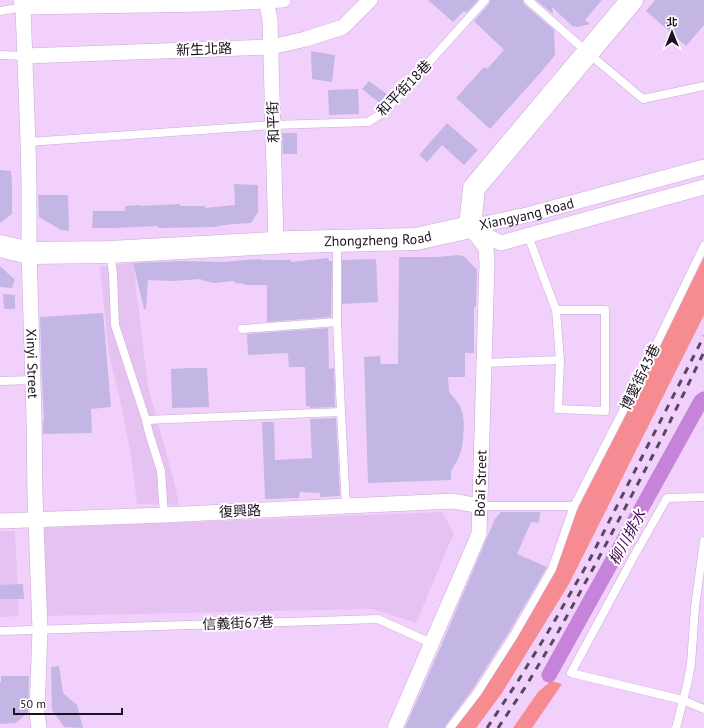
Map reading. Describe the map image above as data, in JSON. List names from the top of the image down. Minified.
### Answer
{"streets":{"street":["新生北路","和平街","Xiangyang Road","Zhongzheng Road","Xinyi Street","Bo’ai Street","復興路"],"lane":["和平街18巷","博愛街43巷","信義街67巷"]},"crossings":[["新生北路","和平街"],["新生北路","Xinyi Street"],["和平街18巷","和平街"],["和平街18巷","Xinyi Street"],["和平街","Zhongzheng Road"],["Xiangyang Road","Zhongzheng Road"],["Xiangyang Road","Bo’ai Street"],["Zhongzheng Road","Xinyi Street"],["Zhongzheng Road","Bo’ai Street"],["Xinyi Street","復興路"],["Xinyi Street","信義街67巷"],["Bo’ai Street","復興路"],["Bo’ai Street","信義街67巷"]],"water":["柳川排水"],"scale_bar":"50 m","north":"top"}
